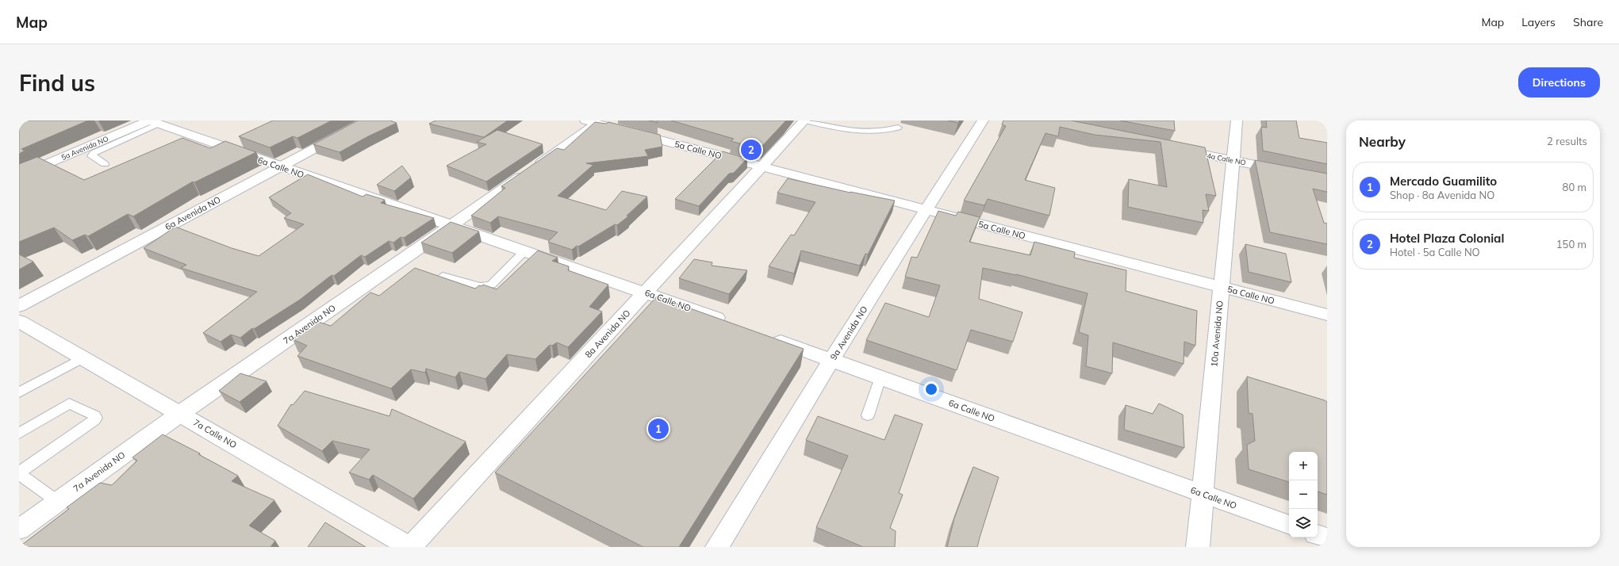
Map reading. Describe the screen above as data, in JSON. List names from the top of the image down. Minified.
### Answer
{"streets":{"street":["5a Avenida NO","5a Calle NO","4a Calle NO","6a Calle NO","6a Avenida NO","7a Avenida NO","9a Avenida NO","8a Avenida NO","10a Avenida NO","7a Calle NO"]},"crossings":[["5a Avenida NO","6a Calle NO"],["5a Calle NO","7a Avenida NO"],["5a Calle NO","9a Avenida NO"],["5a Calle NO","8a Avenida NO"],["5a Calle NO","10a Avenida NO"],["4a Calle NO","10a Avenida NO"],["6a Calle NO","6a Avenida NO"],["6a Calle NO","7a Avenida NO"],["6a Calle NO","9a Avenida NO"],["6a Calle NO","8a Avenida NO"],["6a Calle NO","10a Avenida NO"],["7a Avenida NO","7a Calle NO"],["8a Avenida NO","7a Calle NO"]],"page":{"header":"Map","nav":["Map","Layers","Share"],"buttons":"Directions","title":"Find us","heading":["Nearby","2 results"],"pins":["2","1"],"list":[{"mark":"1","name":"Mercado Guamilito","note":"Shop · 8a Avenida NO","value":"80 m"},{"mark":"2","name":"Hotel Plaza Colonial","note":"Hotel · 5a Calle NO","value":"150 m"}],"map_buttons":["+","−"]}}
